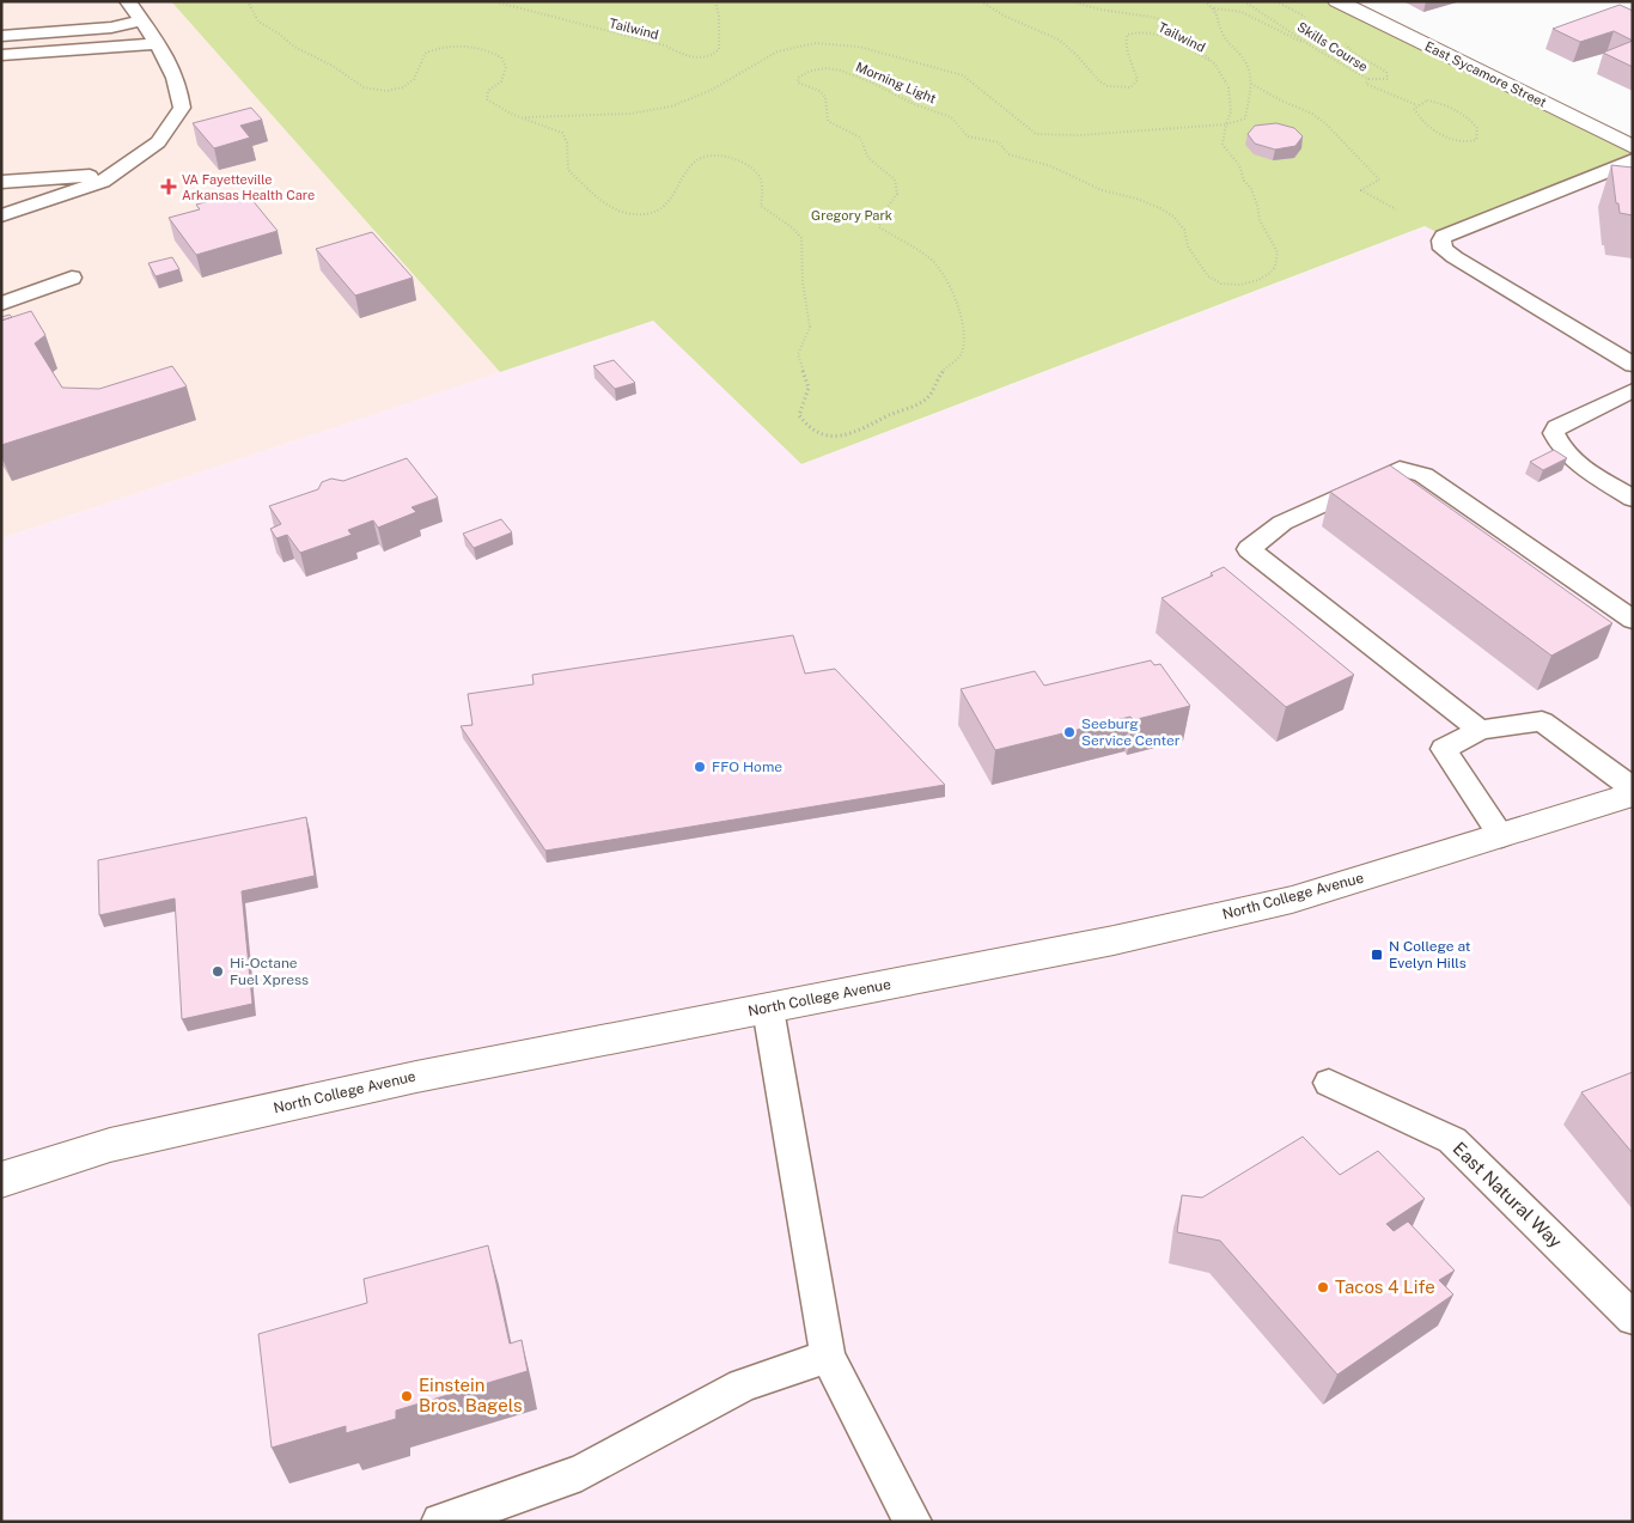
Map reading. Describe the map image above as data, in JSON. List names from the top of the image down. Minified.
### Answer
{"streets":{"main road":["East Sycamore Street","North College Avenue"],"lane":["East Natural Way"],"path":["Tailwind","Skills Course","Morning Light"]},"parks":["Gregory Park"],"places":{"health":["VA Fayetteville Arkansas Health Care"],"other":["Seeburg Service Center","FFO Home","Hi-Octane Fuel Xpress","Tacos 4 Life","Einstein Bros. Bagels"],"transit":["N College at Evelyn Hills"]}}
